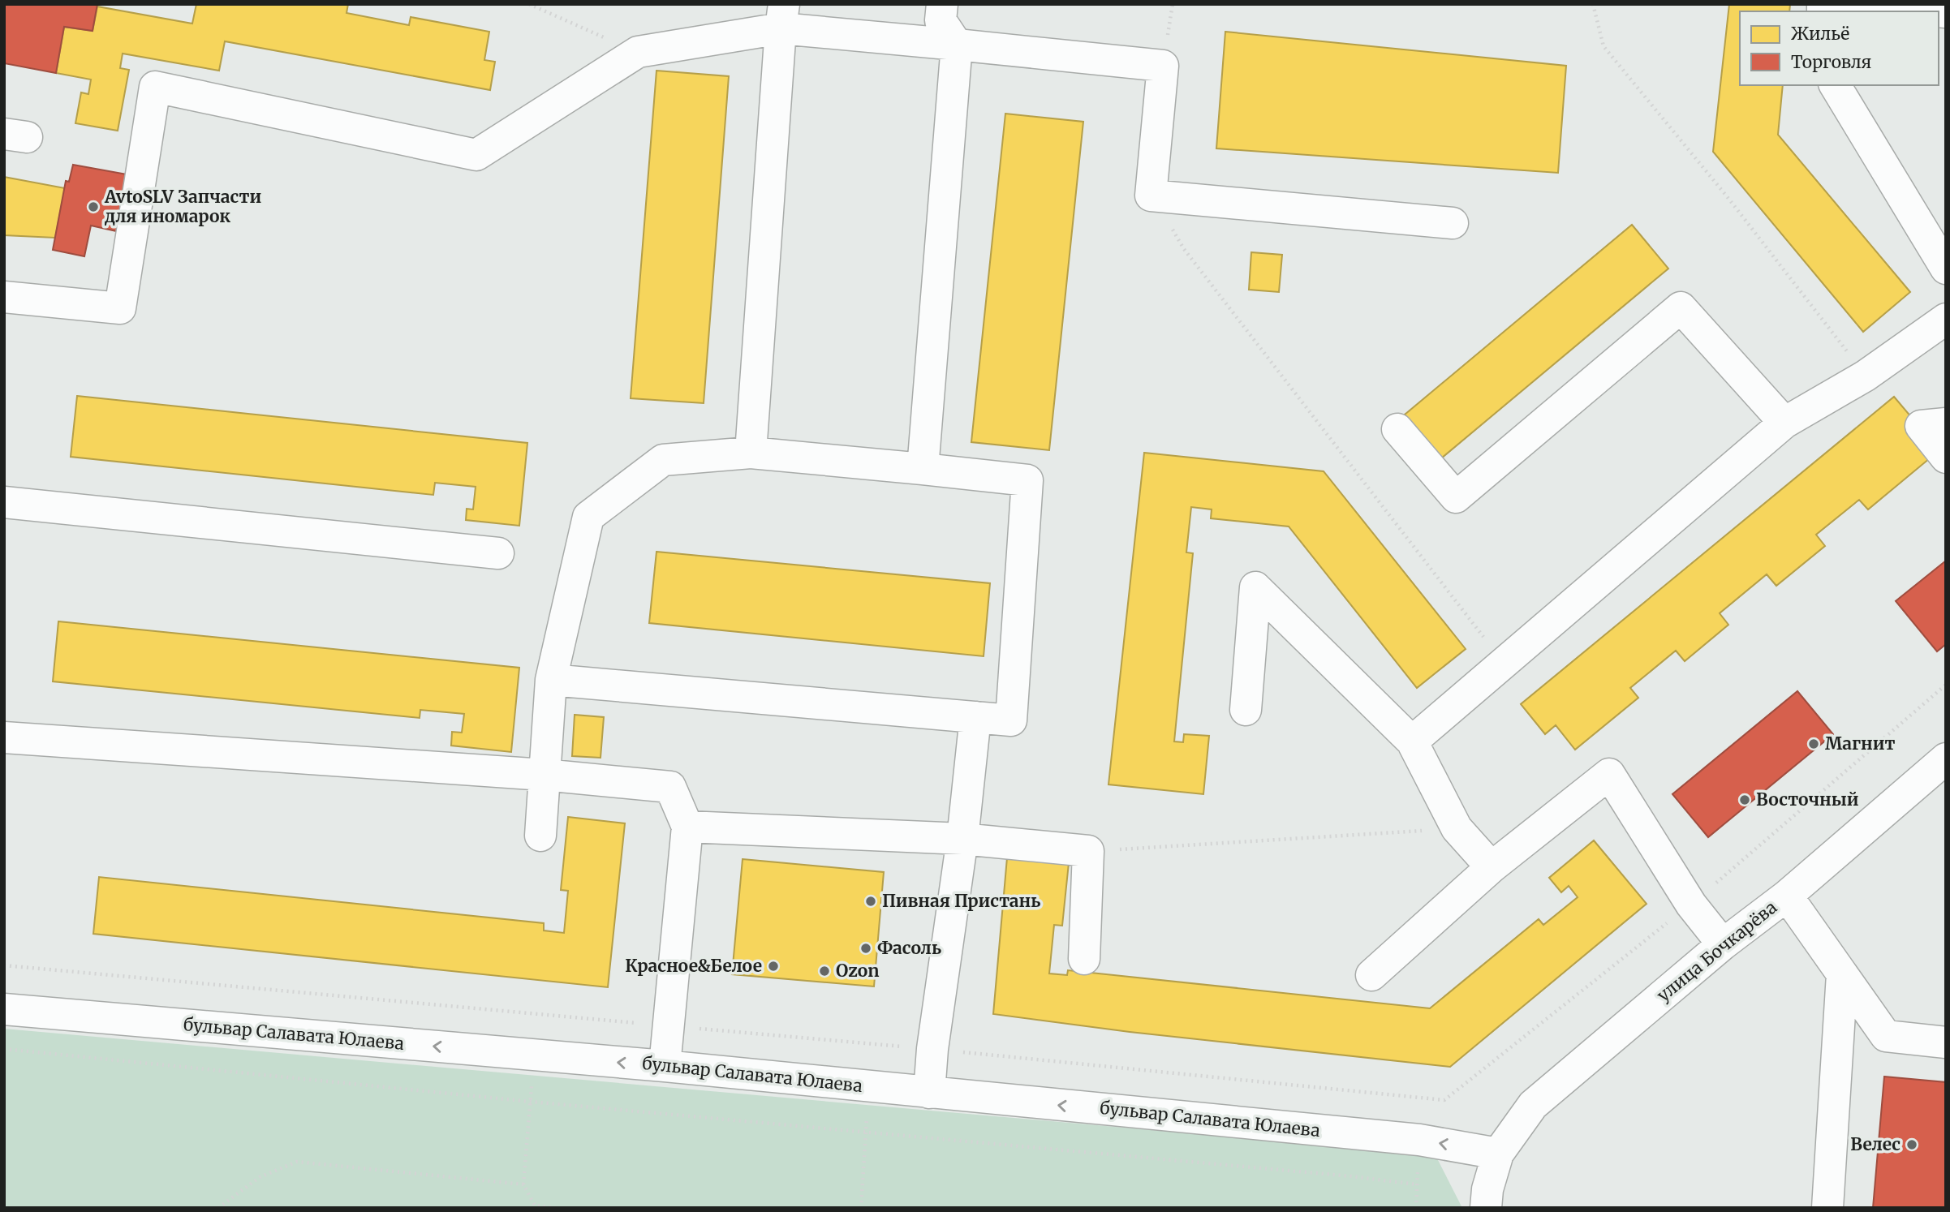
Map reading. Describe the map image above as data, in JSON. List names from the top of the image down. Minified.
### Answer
{"streets":{"street":["улица Бочкарёва","бульвар Салавата Юлаева"]},"crossings":[["улица Бочкарёва","бульвар Салавата Юлаева"]],"places":["AvtoSLV Запчасти для иномарок","Магнит","Восточный","Пивная Пристань","Фасоль","Красное&Белое","Ozon","Велес"],"legend":["Жильё","Торговля"]}
